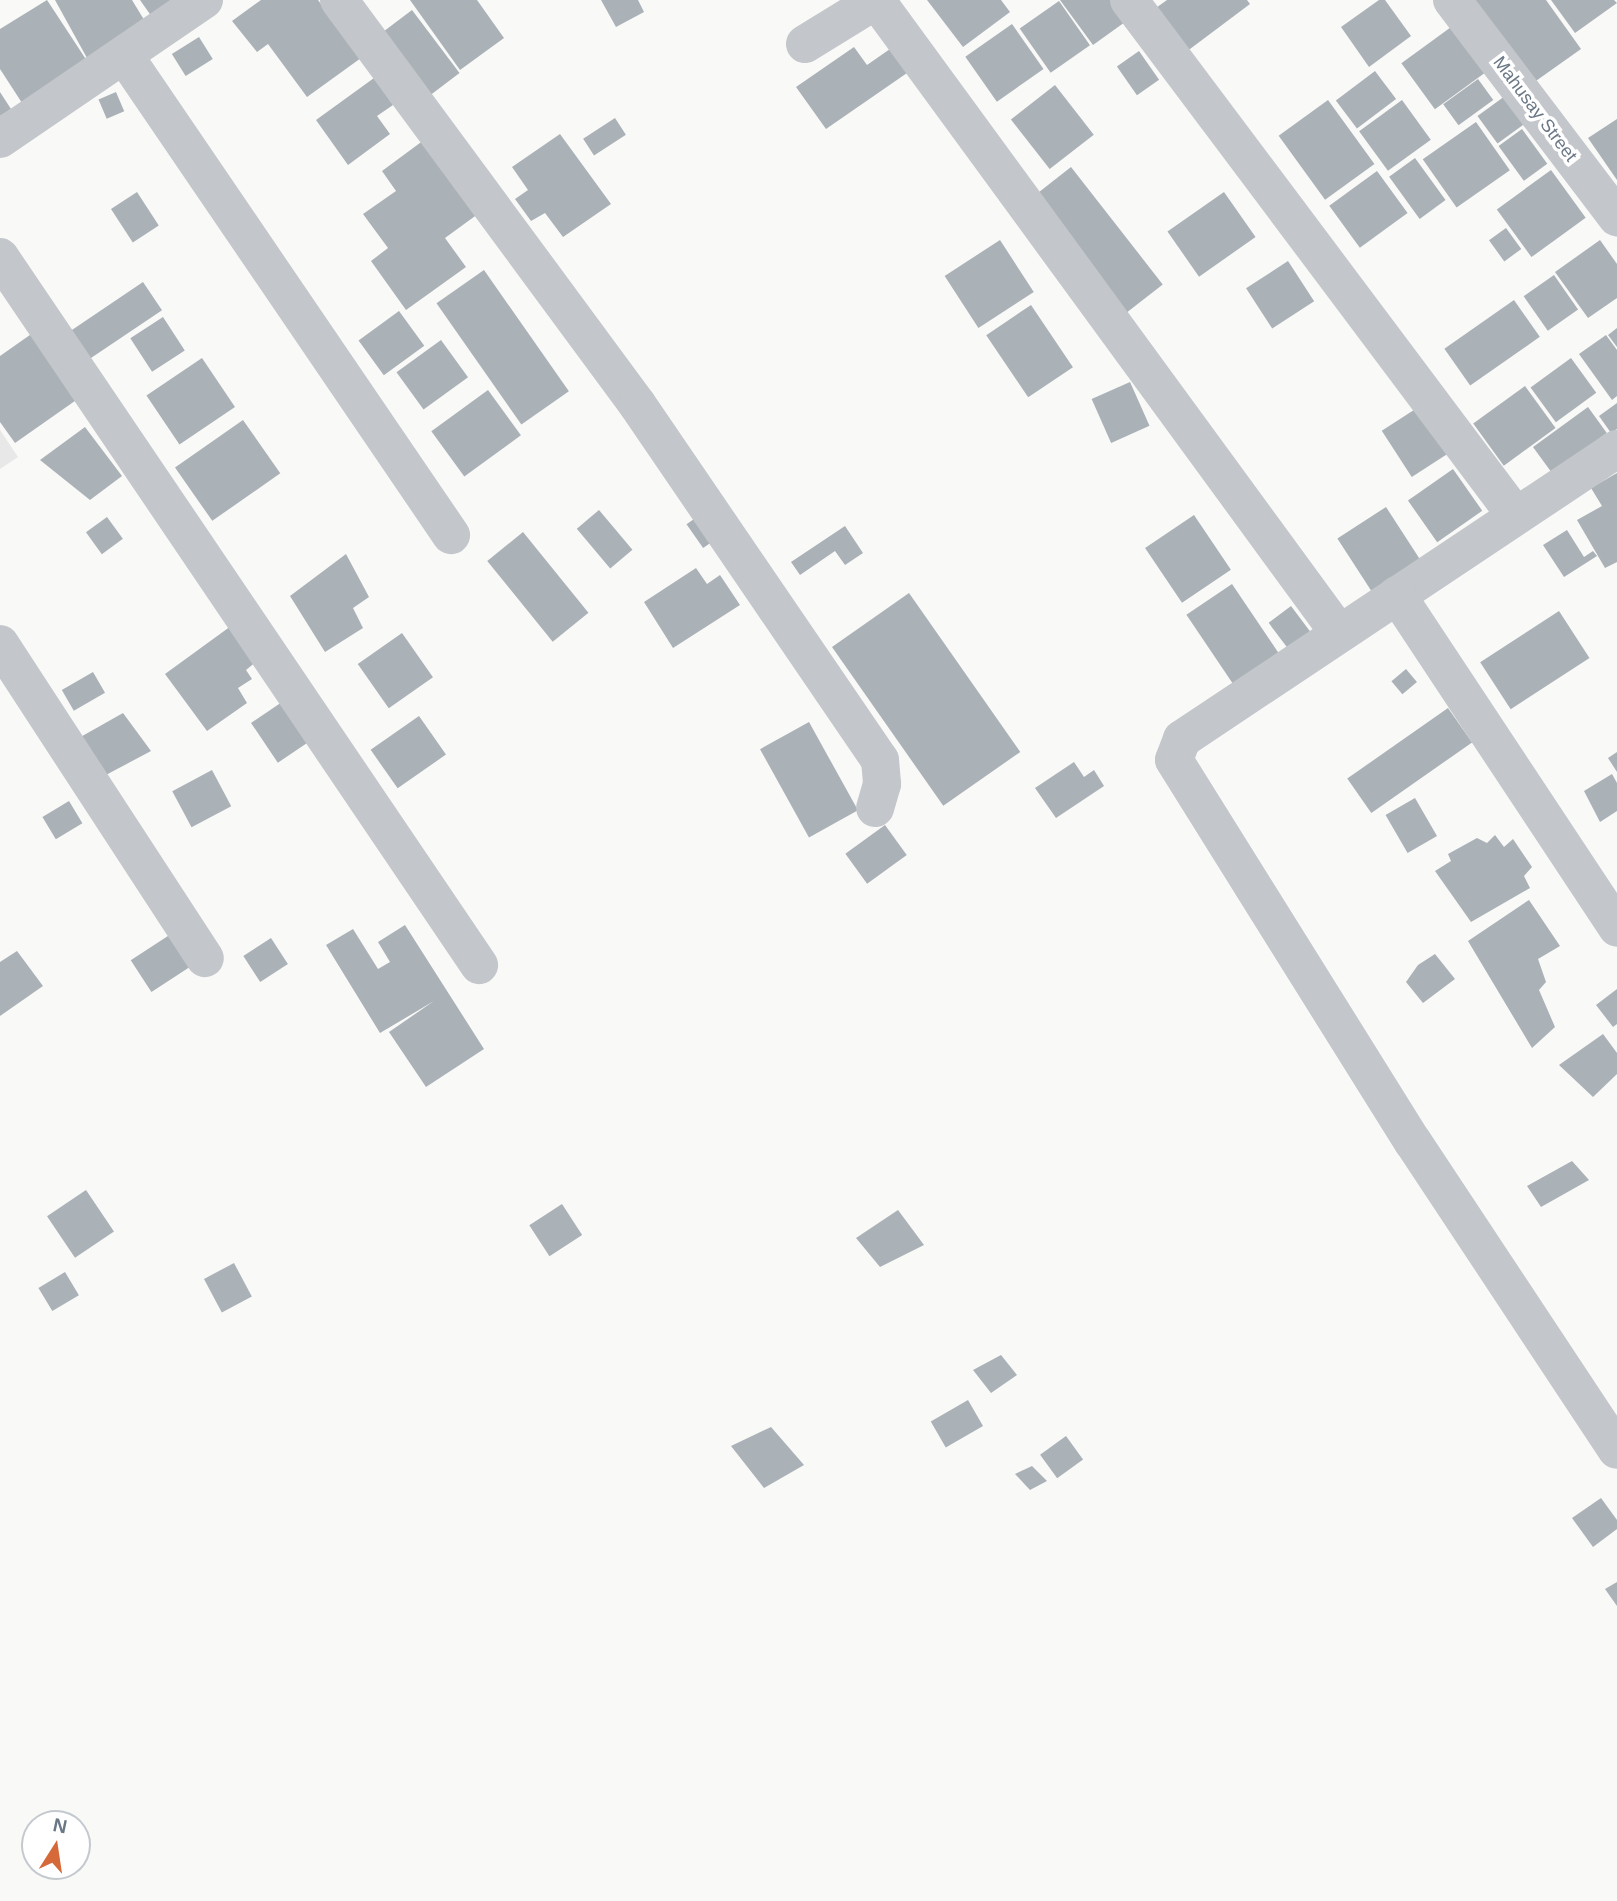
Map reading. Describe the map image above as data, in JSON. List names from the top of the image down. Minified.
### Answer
{"streets":{"street":["Mahusay Street"]},"north":"top"}
